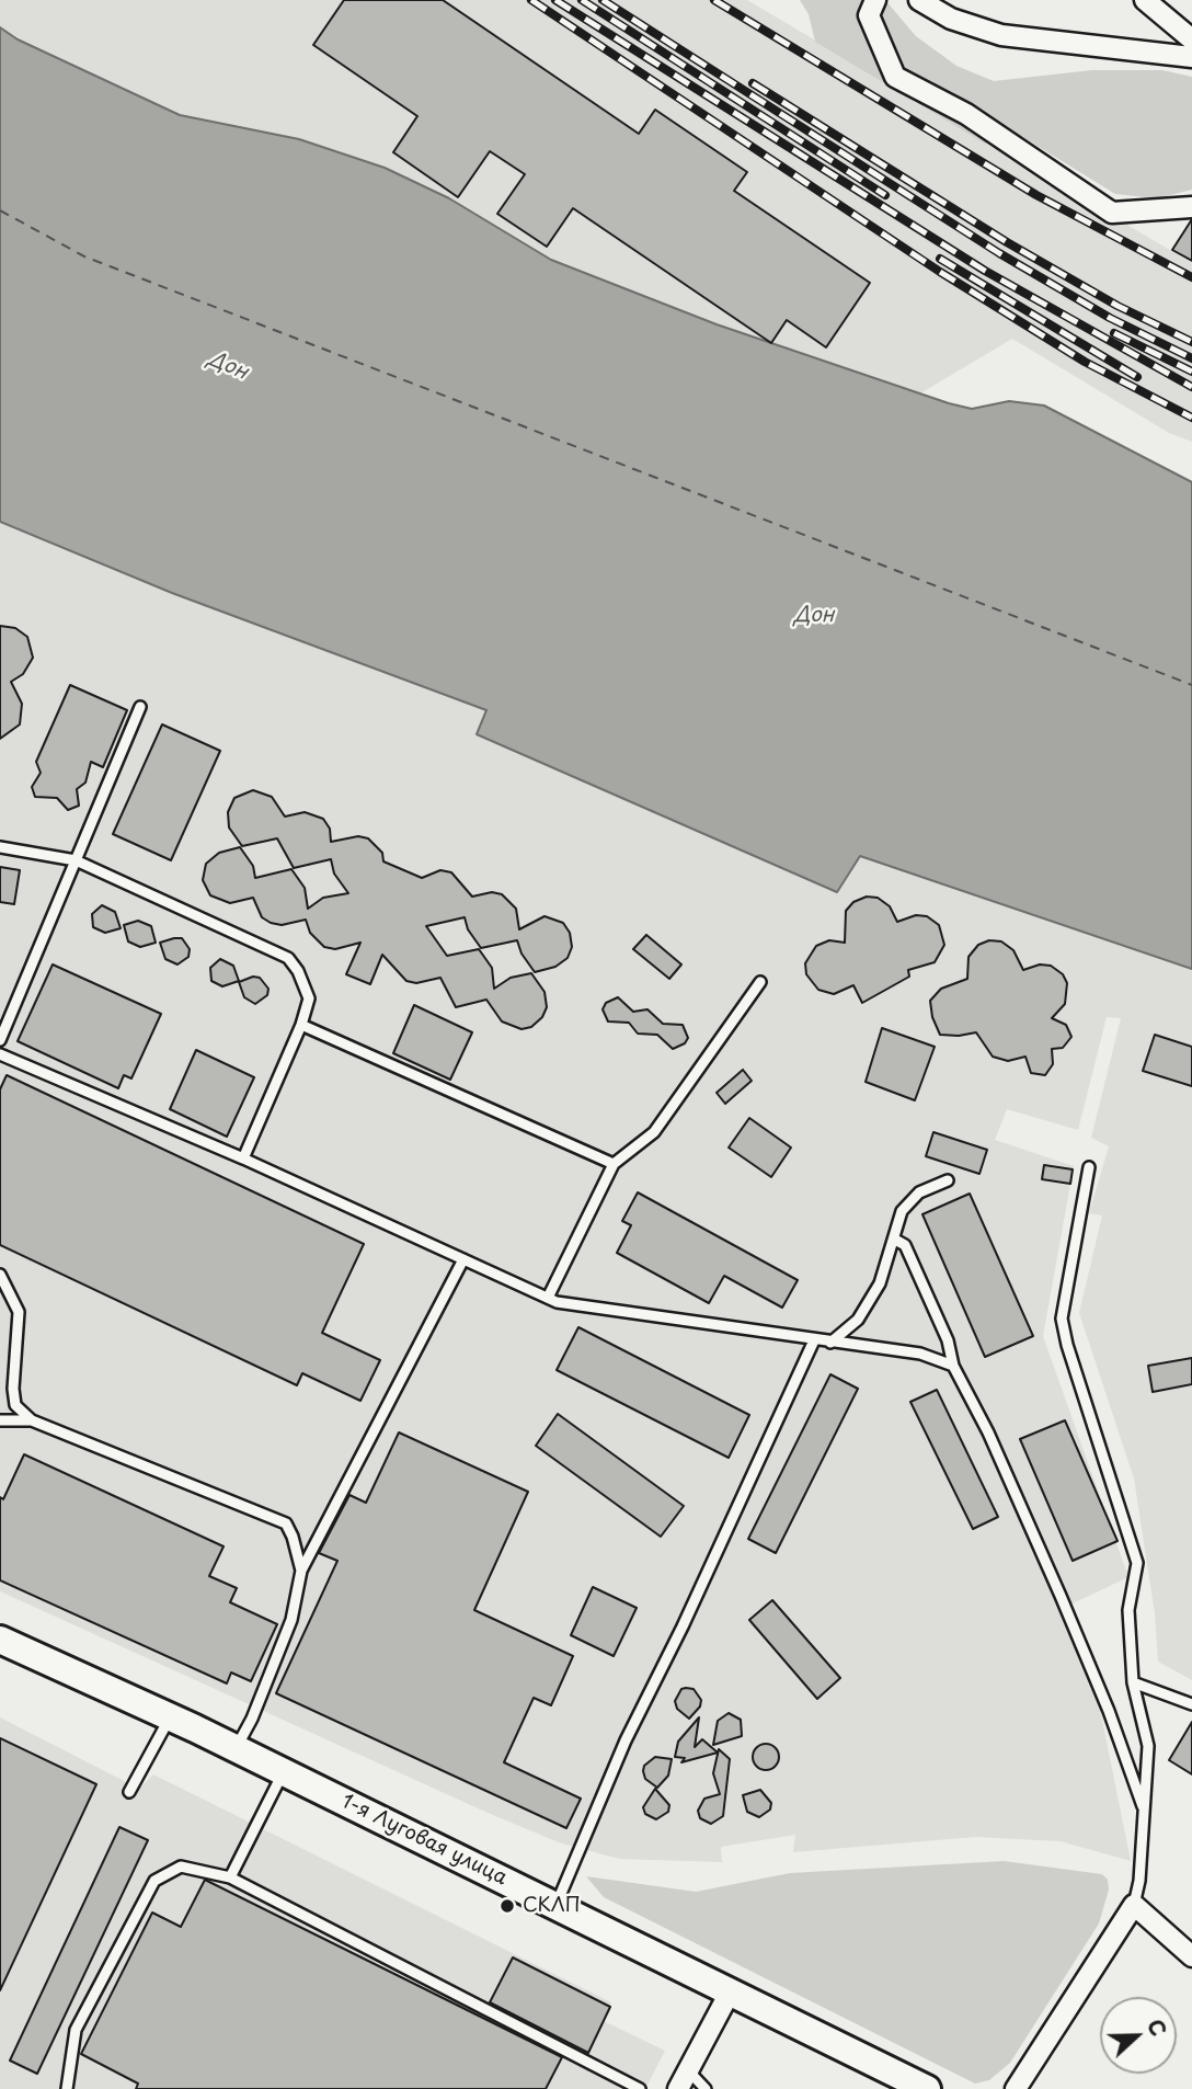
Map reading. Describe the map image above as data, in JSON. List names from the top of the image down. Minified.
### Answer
{"streets":{"main road":["1-я Луговая улица"]},"water":["Дон"],"places":["СКЛП"],"north":"right"}
